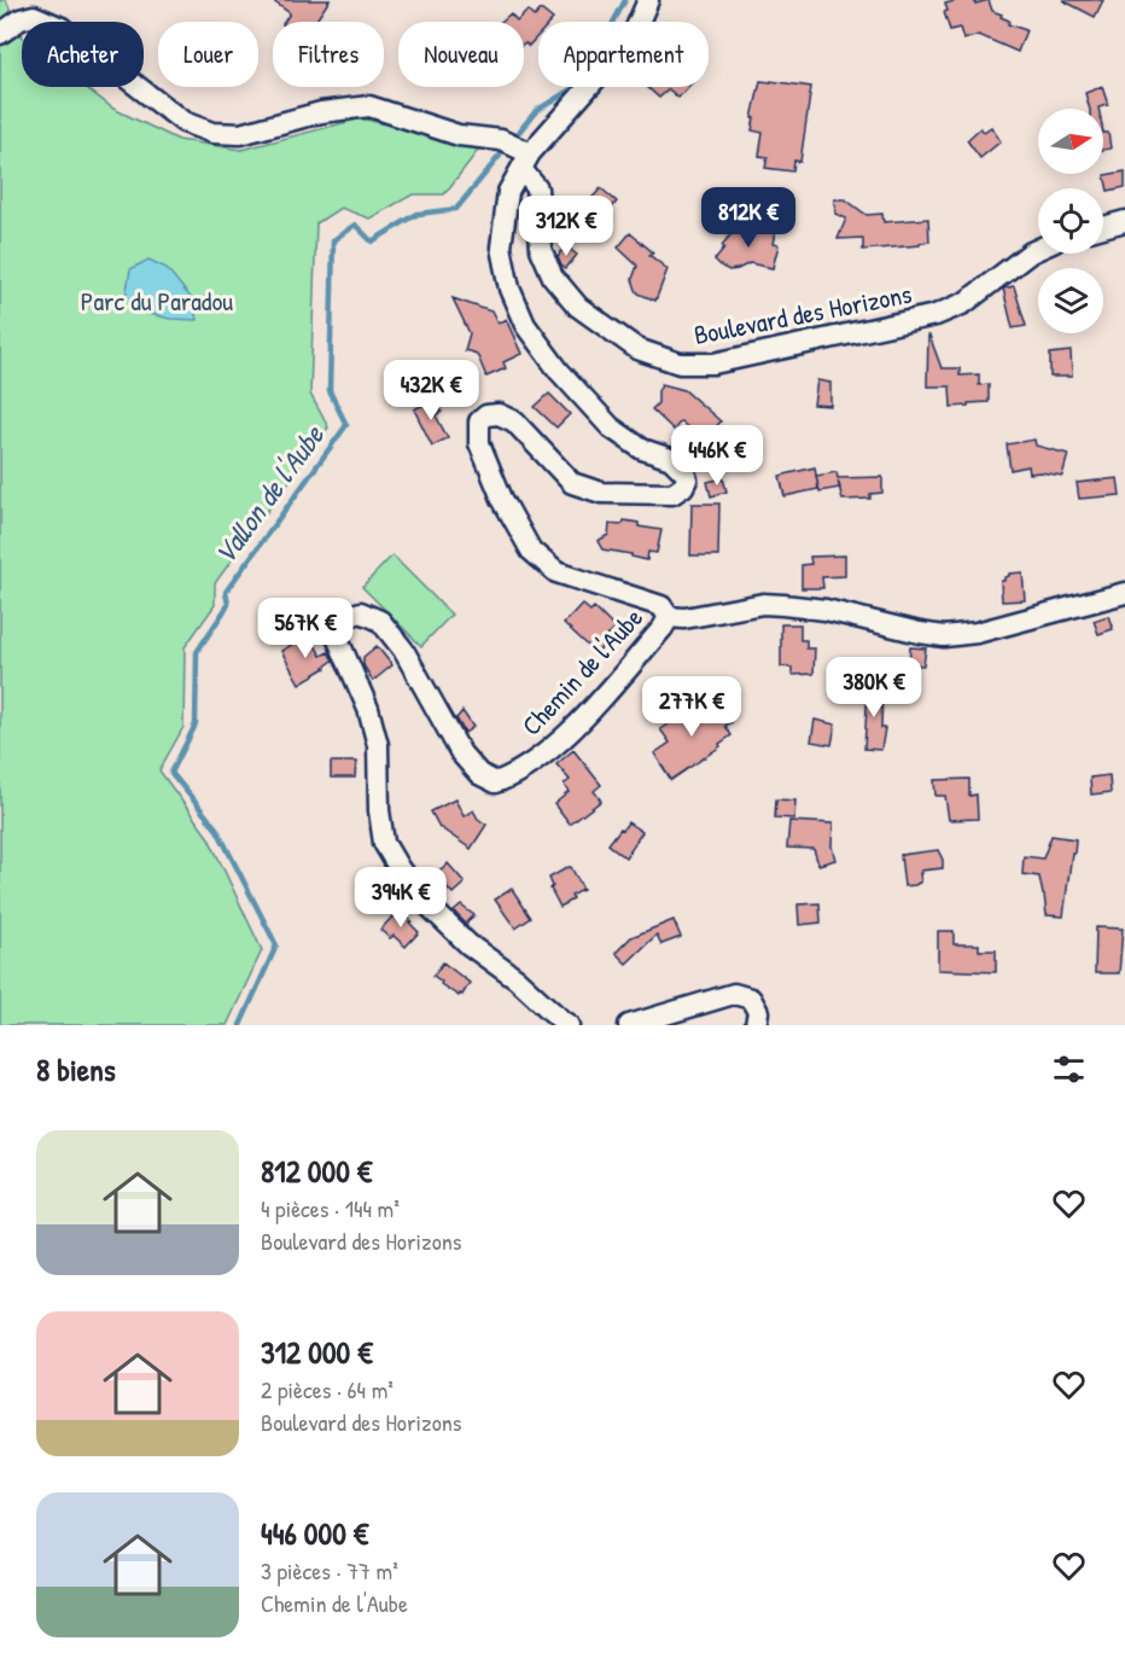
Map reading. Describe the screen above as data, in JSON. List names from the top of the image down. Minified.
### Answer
{"streets":{"street":["Boulevard des Horizons","Chemin de l'Aube"]},"crossings":[["Boulevard des Horizons","Chemin de l'Aube"]],"water":["Vallon de l'Aube"],"parks":["Parc du Paradou"],"north":"right","page":{"chip":["Acheter","Louer","Filtres","Nouveau","Appartement"],"price":["812K €","312K €","432K €","446K €","567K €","380K €","277K €","394K €"],"heading":"8 biens","list":[{"name":"812 000 €","note":"4 pièces · 144 m² · Boulevard des Horizons"},{"name":"312 000 €","note":"2 pièces · 64 m² · Boulevard des Horizons"},{"name":"446 000 €","note":"3 pièces · 77 m² · Chemin de l'Aube"}]}}
